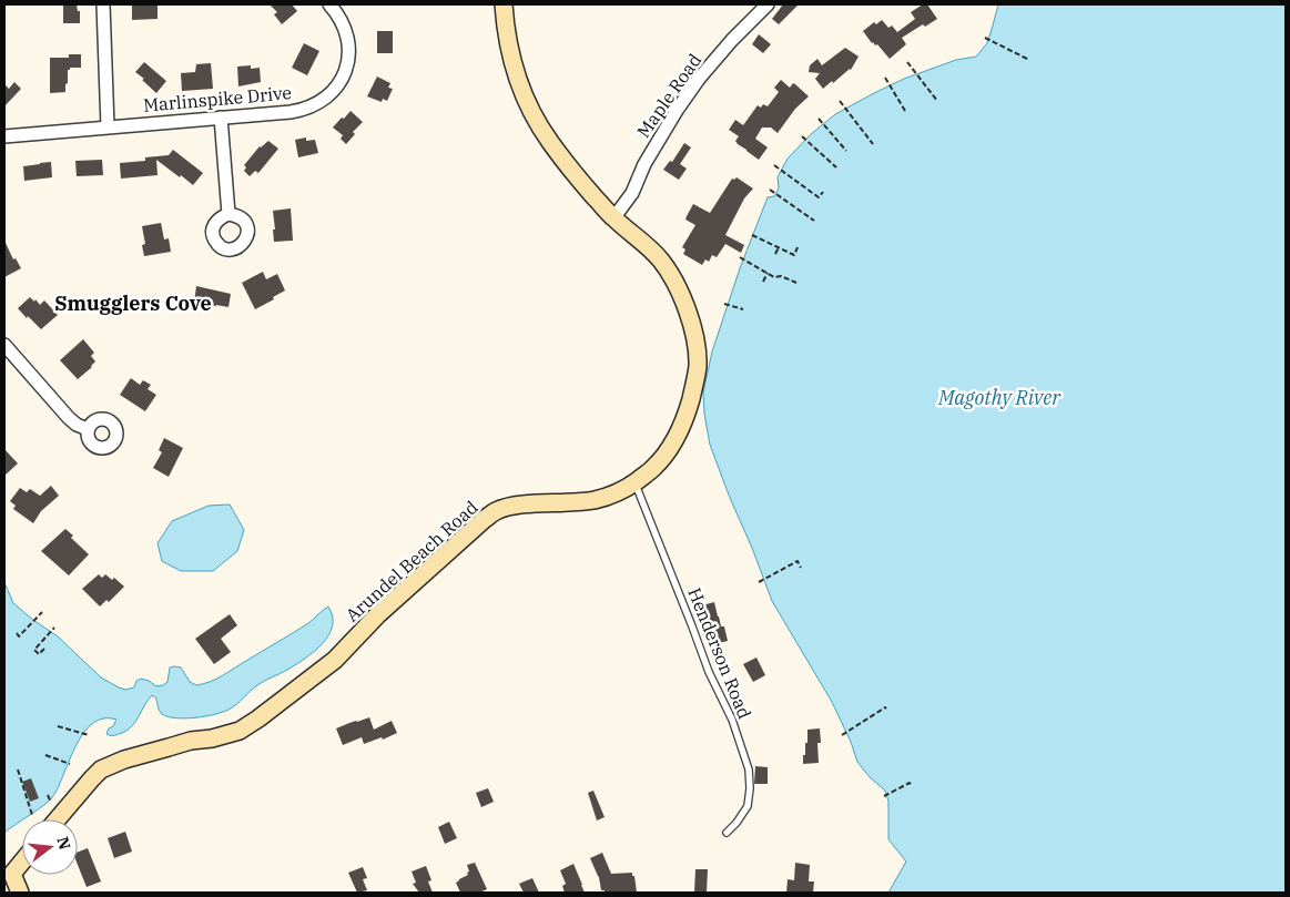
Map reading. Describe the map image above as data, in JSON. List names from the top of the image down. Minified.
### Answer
{"streets":{"street":["Maple Road","Marlinspike Drive","Arundel Beach Road"],"lane":["Henderson Road"]},"crossings":[["Maple Road","Arundel Beach Road"],["Arundel Beach Road","Henderson Road"]],"districts":["Smugglers Cove"],"water":["Magothy River"],"north":"right"}
